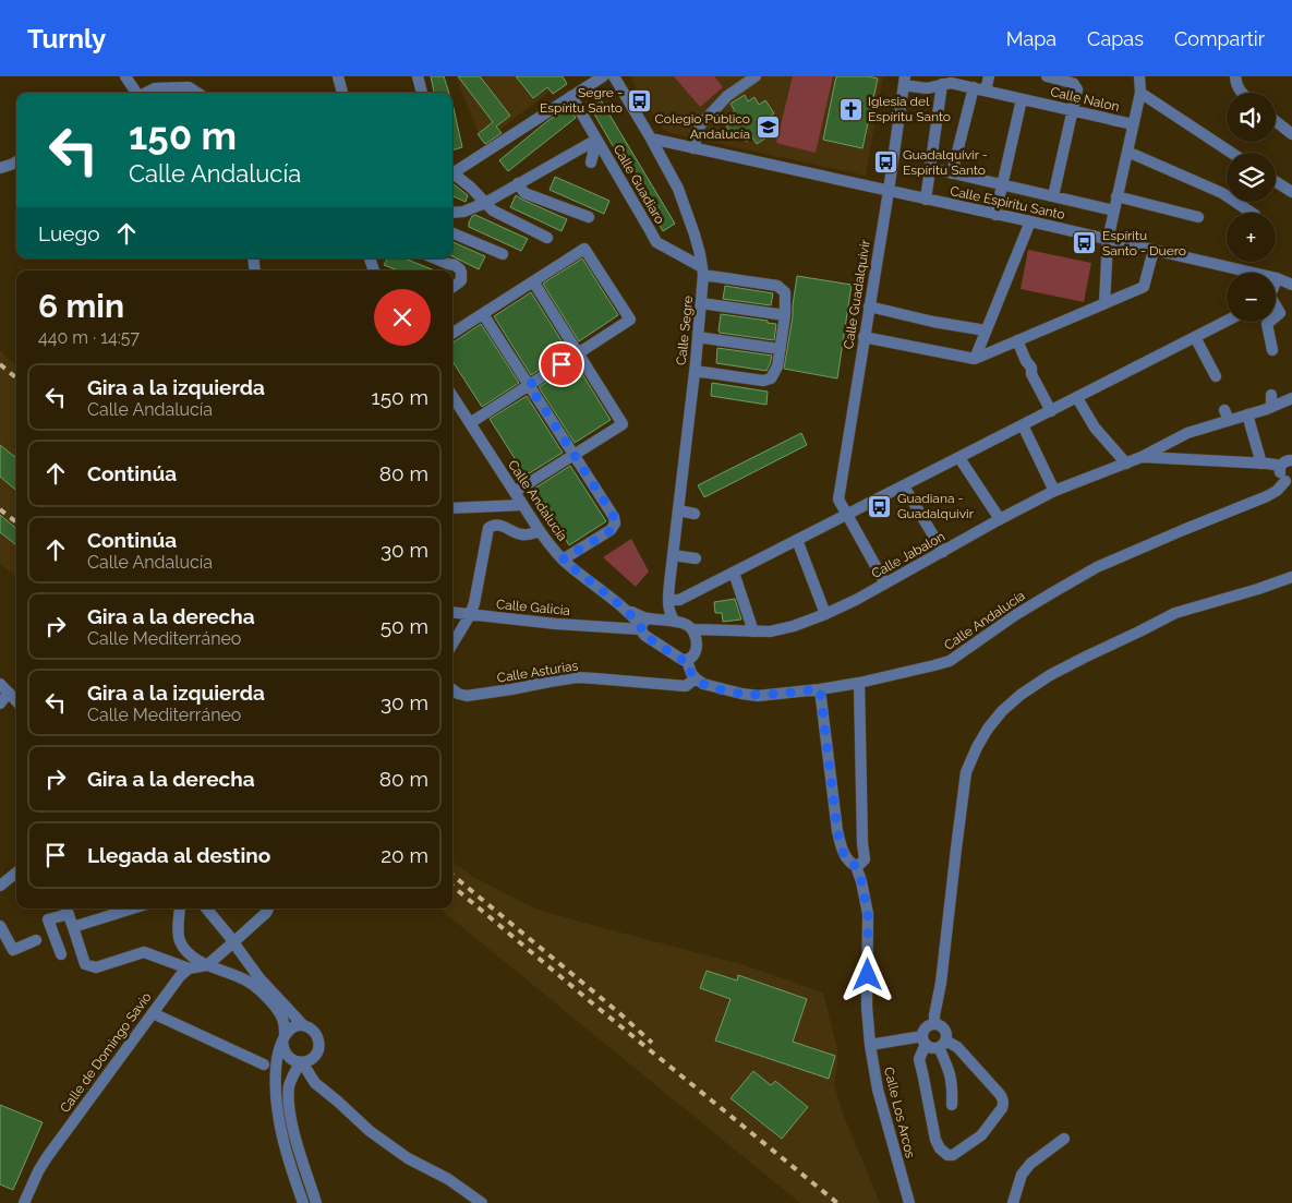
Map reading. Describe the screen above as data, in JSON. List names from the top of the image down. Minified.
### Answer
{"streets":{"street":["Calle Nalon","Calle Guadiaro","Calle Espiritu Santo","Calle Guadalquivir","Calle Segre","Calle Andalucía","Calle Jabalon","Calle Galicia","Calle Asturias","Calle de Domingo Savio","Calle Los Arcos"]},"crossings":[["Calle Nalon","Calle Guadalquivir"],["Calle Guadiaro","Calle Segre"],["Calle Espiritu Santo","Calle Guadalquivir"],["Calle Espiritu Santo","Calle Segre"],["Calle Guadalquivir","Calle Jabalon"],["Calle Andalucía","Calle Galicia"],["Calle Andalucía","Calle Asturias"],["Calle Andalucía","Calle Los Arcos"]],"places":{"bus stop":["Segre - Espíritu Santo","Guadalquivir - Espíritu Santo","Espíritu Santo - Duero","Guadiana - Guadalquivir"],"church":["Iglesia del Espíritu Santo"],"school or university":["Colegio Público Andalucía"]},"page":{"header":"Turnly","nav":["Mapa","Capas","Compartir"],"map_buttons":["+","−"],"turn":["150 m","Calle Andalucía"],"then":"Luego","heading":["6 min","440 m · 14:57"],"list":[{"name":"Gira a la izquierda","note":"Calle Andalucía","value":"150 m"},{"name":"Continúa","value":"80 m"},{"name":"Continúa","note":"Calle Andalucía","value":"30 m"},{"name":"Gira a la derecha","note":"Calle Mediterráneo","value":"50 m"},{"name":"Gira a la izquierda","note":"Calle Mediterráneo","value":"30 m"},{"name":"Gira a la derecha","value":"80 m"},{"name":"Llegada al destino","value":"20 m"}]}}
